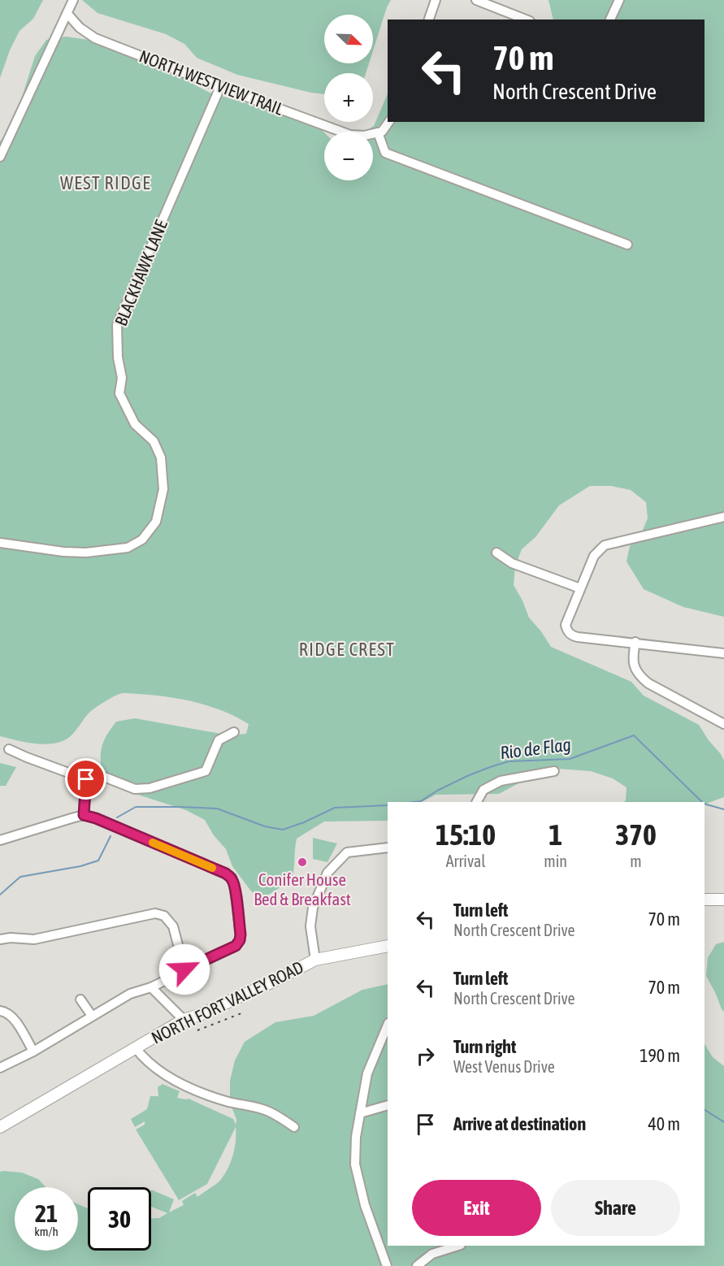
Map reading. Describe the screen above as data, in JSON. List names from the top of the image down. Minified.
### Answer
{"streets":{"main road":["NORTH FORT VALLEY ROAD"],"street":["NORTH WESTVIEW TRAIL","BLACKHAWK LANE"]},"crossings":[["NORTH WESTVIEW TRAIL","BLACKHAWK LANE"]],"districts":["WEST RIDGE","RIDGE CREST"],"water":["Rio de Flag"],"places":["Conifer House Bed & Breakfast"],"north":"bottom right","page":{"map_buttons":["+","−"],"turn":["70 m","North Crescent Drive"],"eta":["15:10","Arrival","1","min","370","m"],"list":[{"name":"Turn left","note":"North Crescent Drive","value":"70 m"},{"name":"Turn left","note":"North Crescent Drive","value":"70 m"},{"name":"Turn right","note":"West Venus Drive","value":"190 m"},{"name":"Arrive at destination","value":"40 m"}],"buttons":["Exit","Share"],"speed":"21 km/h","limit":"30"}}
